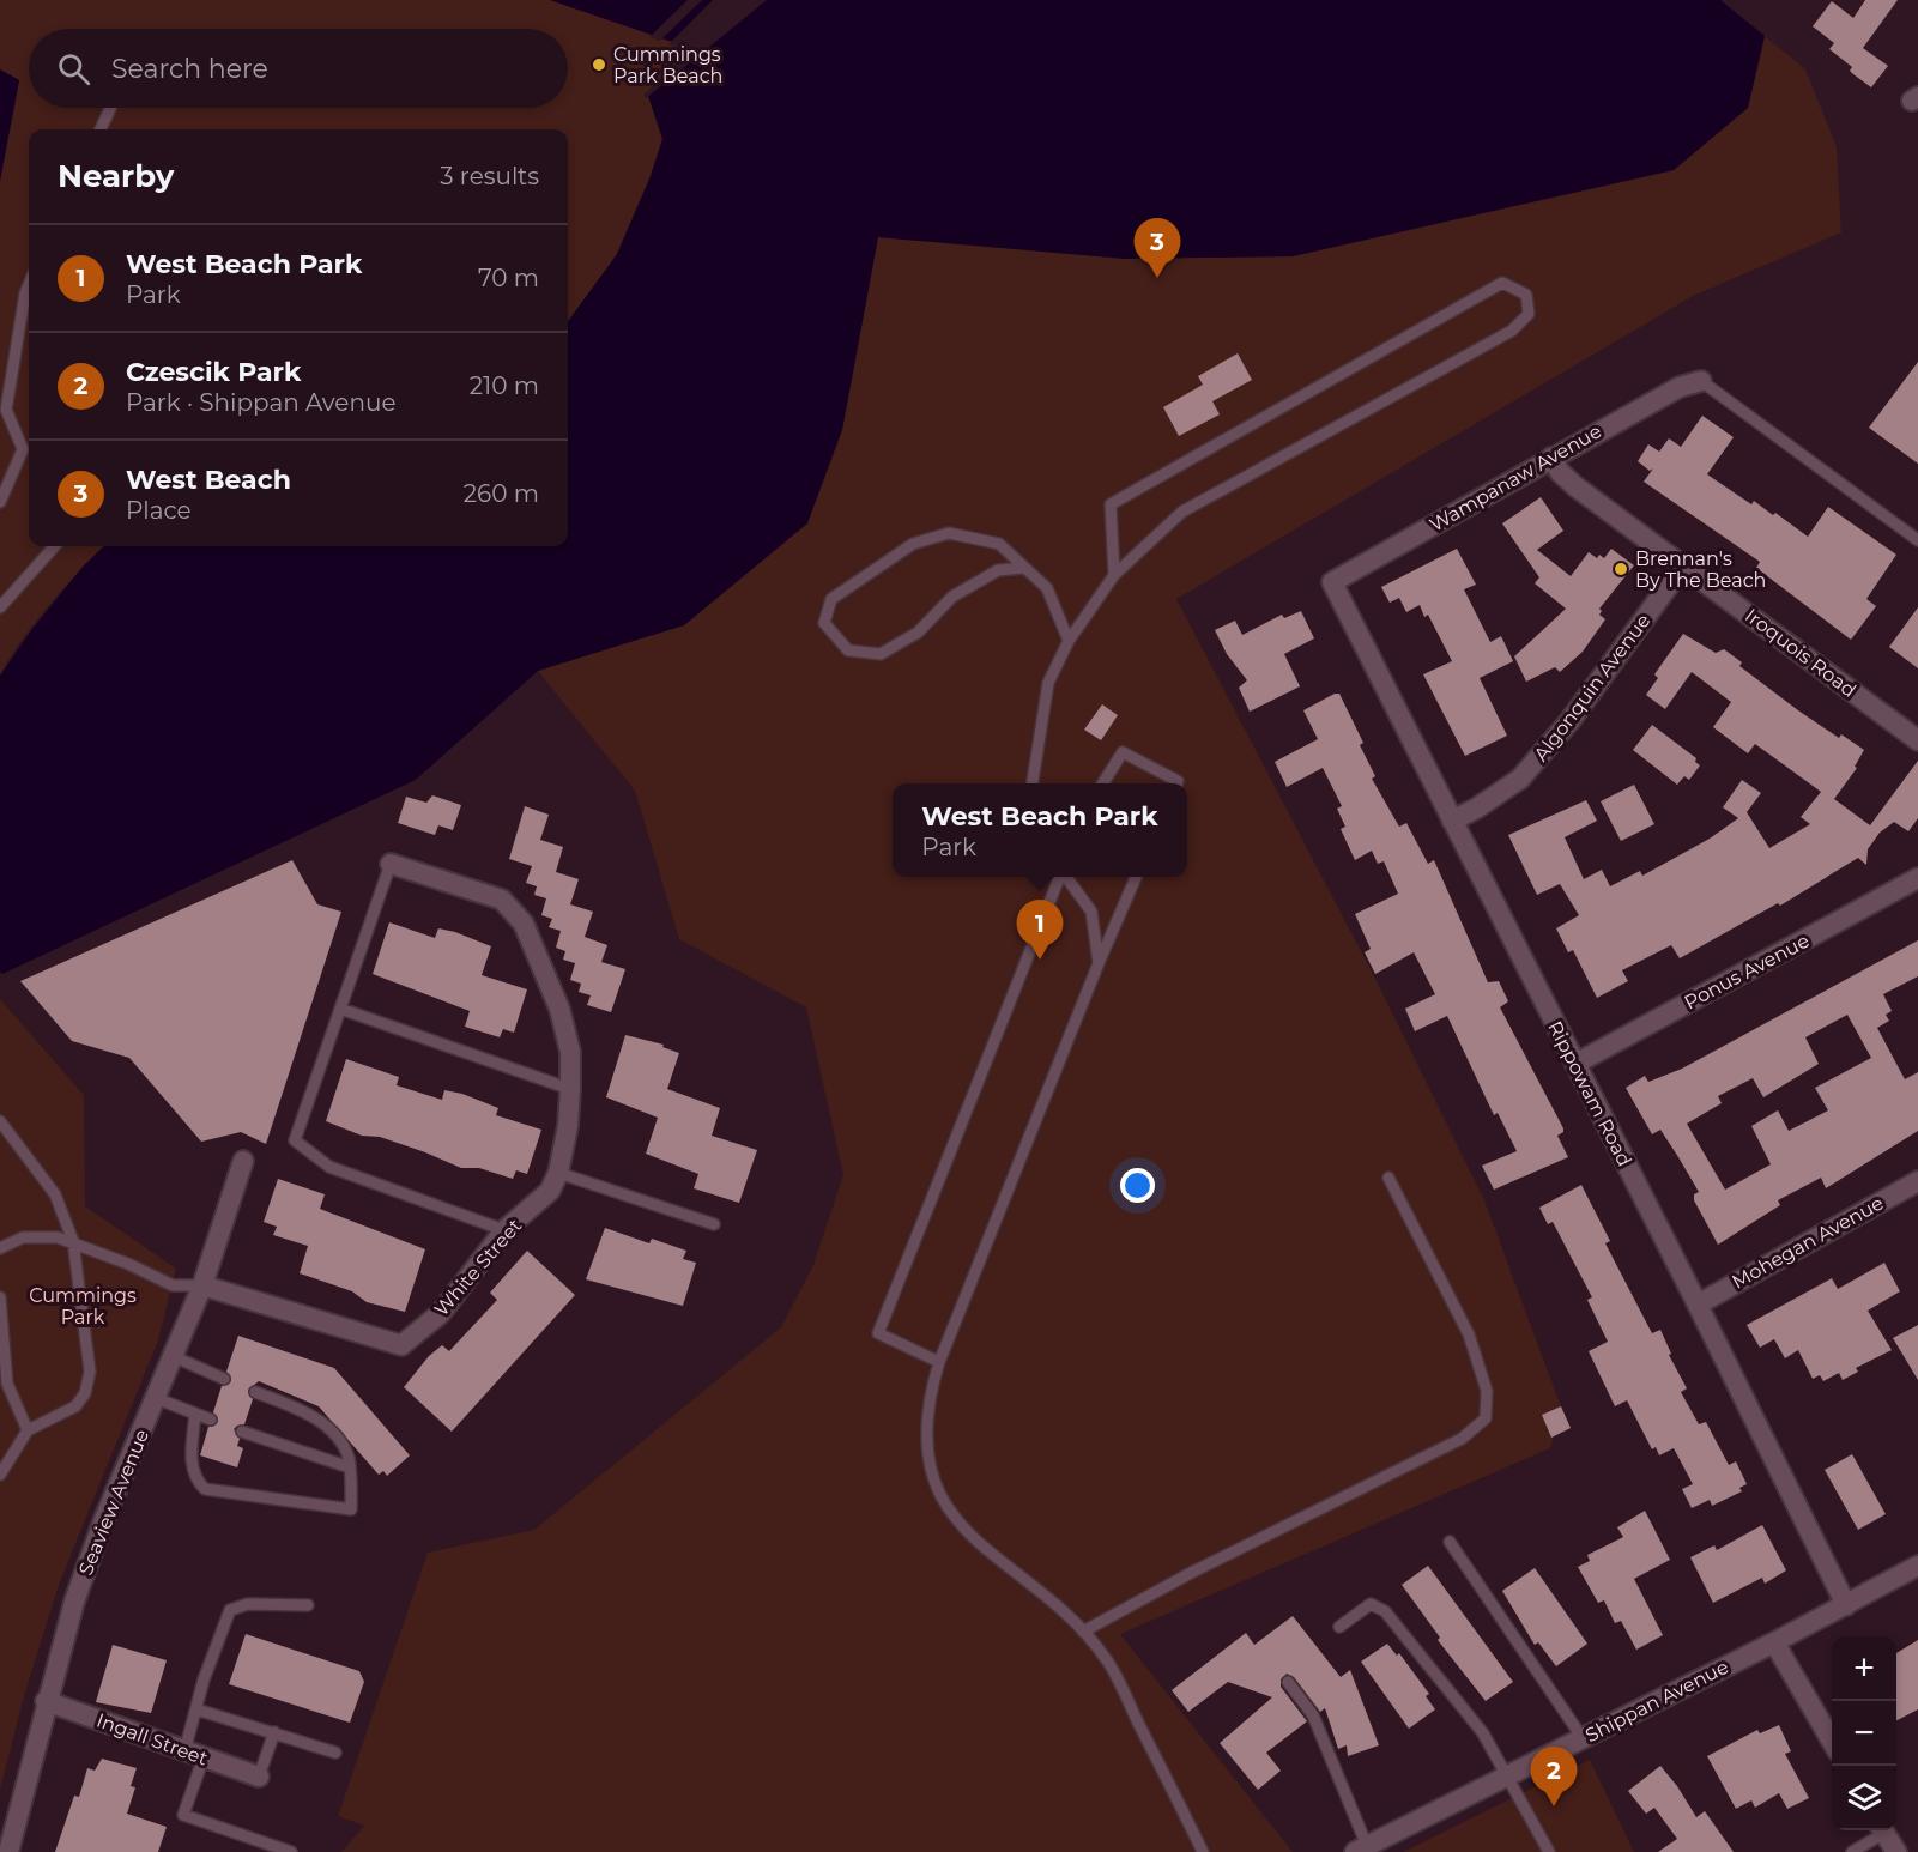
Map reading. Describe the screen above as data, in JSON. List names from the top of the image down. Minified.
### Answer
{"streets":{"street":["Wampanaw Avenue","Iroquois Road","Algonquin Avenue","Ponus Avenue","Rippowam Road","Mohegan Avenue","White Street","Seaview Avenue","Shippan Avenue","Ingall Street"]},"crossings":[["Wampanaw Avenue","Iroquois Road"],["Wampanaw Avenue","Rippowam Road"],["Iroquois Road","Algonquin Avenue"],["Algonquin Avenue","Rippowam Road"],["Ponus Avenue","Rippowam Road"],["Rippowam Road","Mohegan Avenue"],["Rippowam Road","Shippan Avenue"],["White Street","Seaview Avenue"],["Seaview Avenue","Ingall Street"]],"parks":["Cummings Park"],"places":["Cummings Park Beach","Brennan's By The Beach"],"page":{"search":"Search here","heading":["Nearby","3 results"],"pins":["3","1","2"],"list":[{"mark":"1","name":"West Beach Park","note":"Park","value":"70 m"},{"mark":"2","name":"Czescik Park","note":"Park · Shippan Avenue","value":"210 m"},{"mark":"3","name":"West Beach","note":"Place","value":"260 m"}],"popup":["West Beach Park","Park"],"map_buttons":["+","−"]}}
